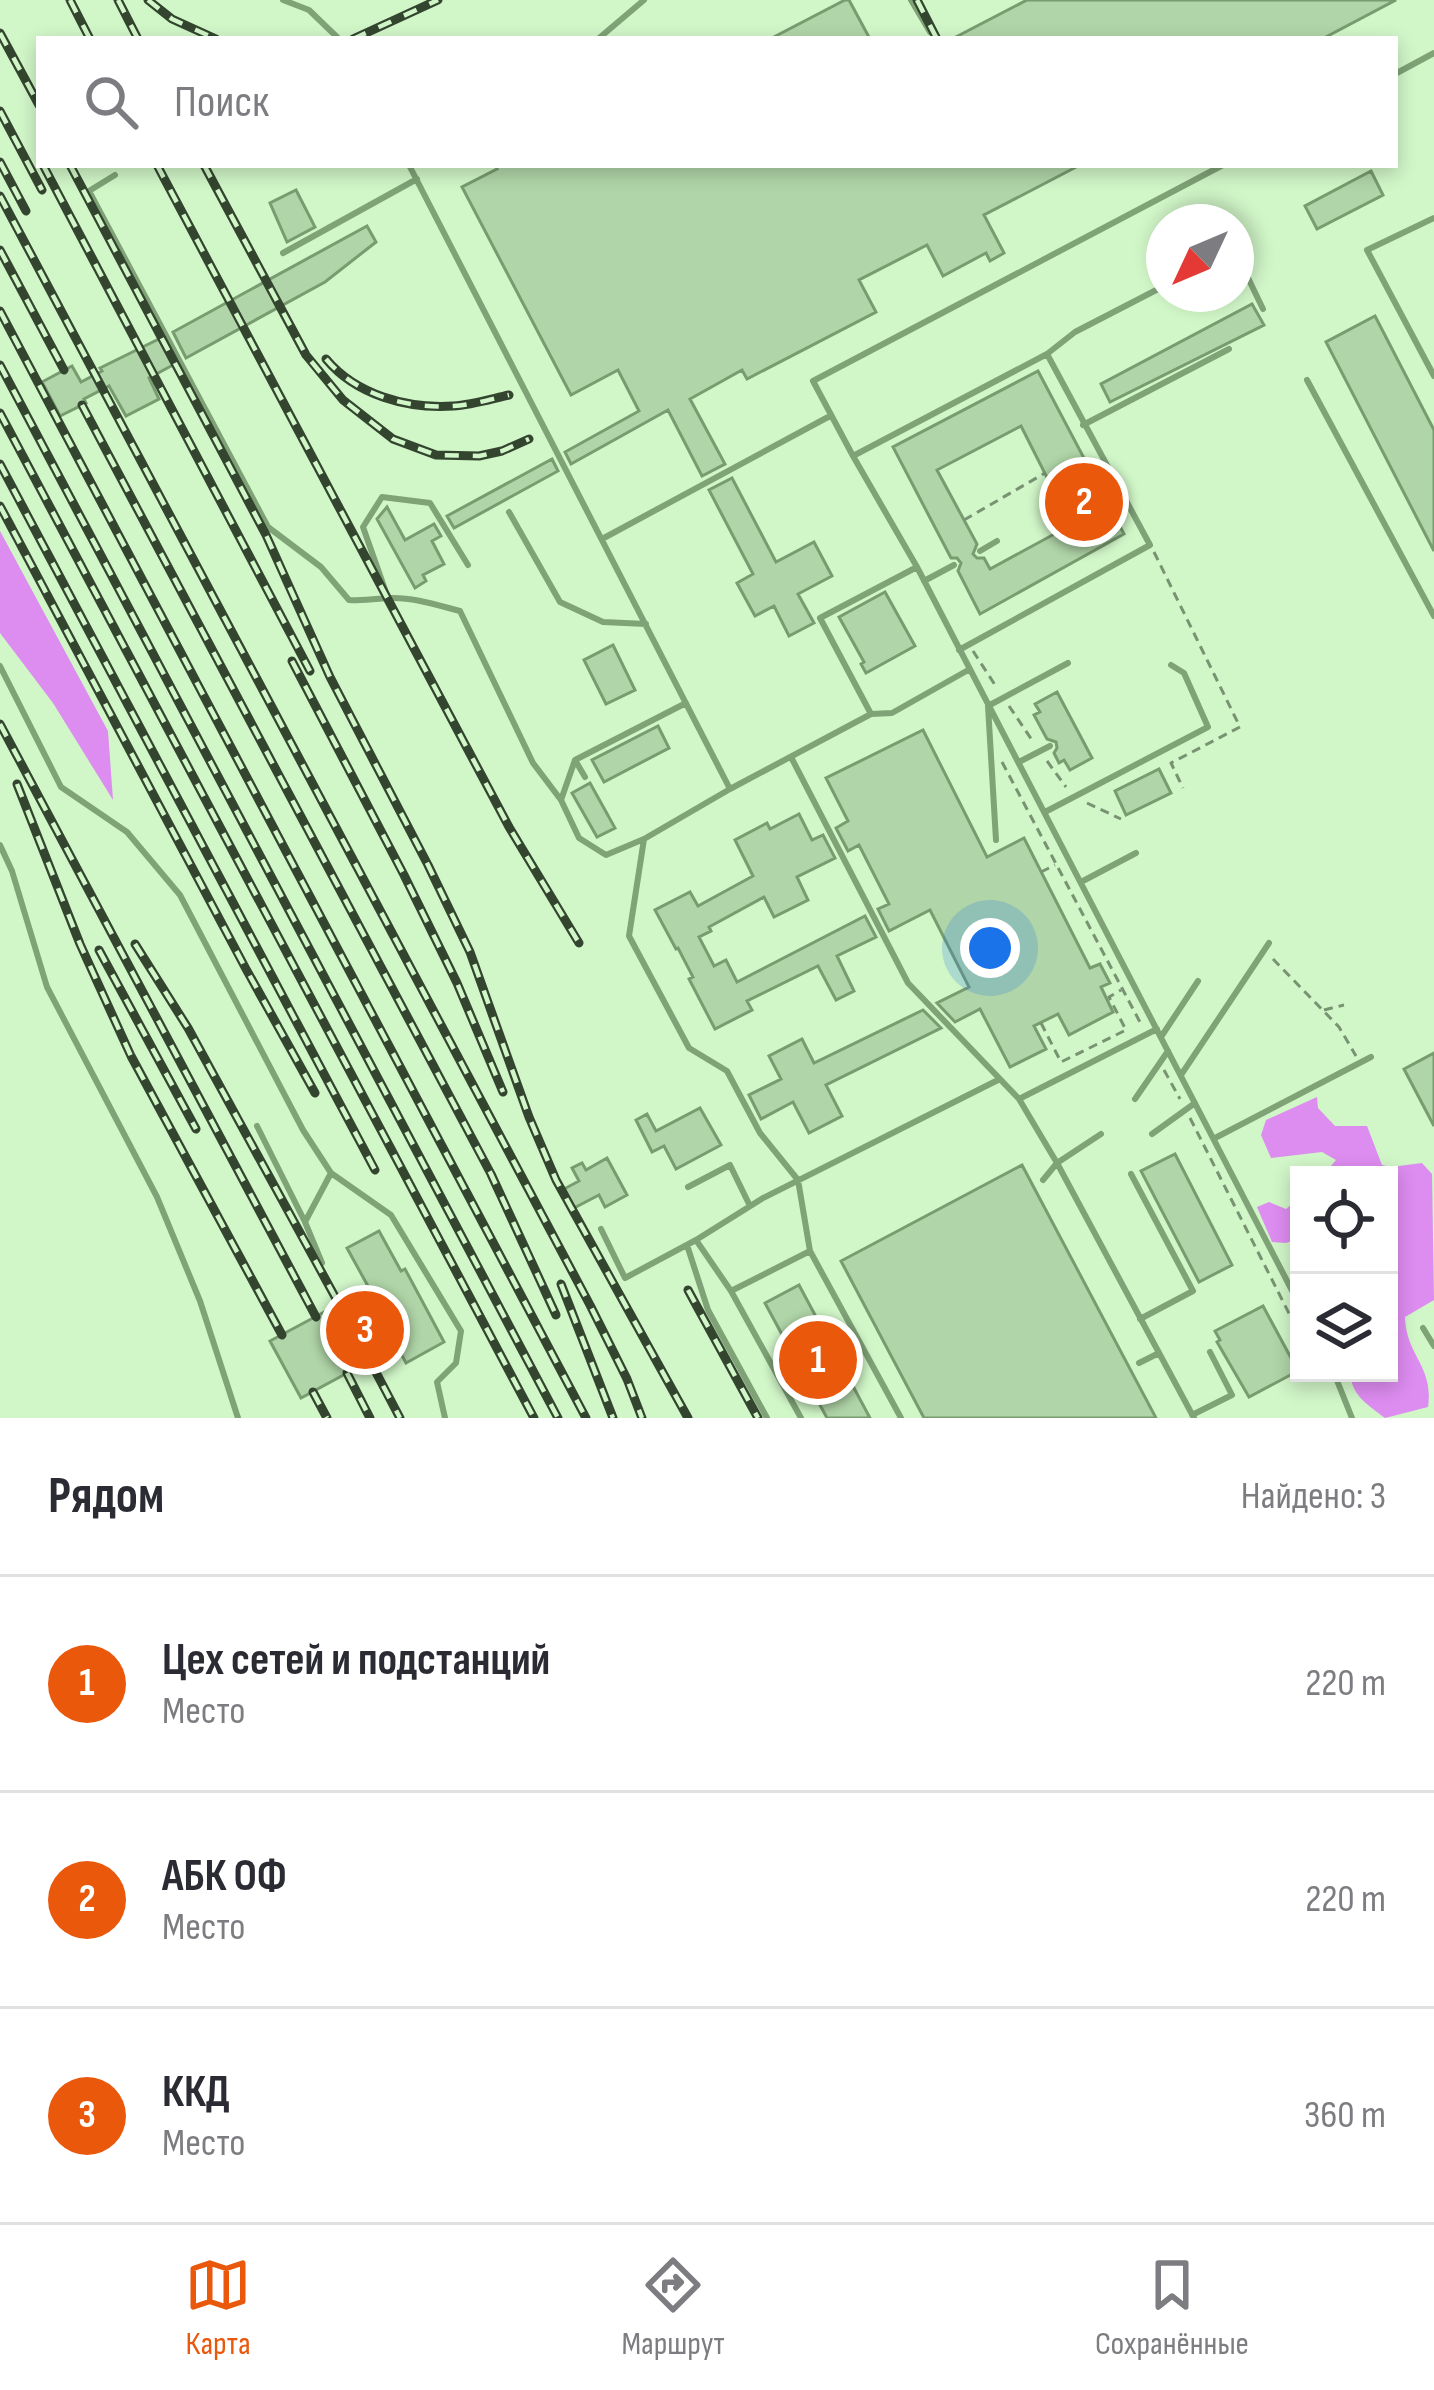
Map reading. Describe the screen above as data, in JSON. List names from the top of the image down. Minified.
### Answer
{"north":"bottom left","page":{"search":"Поиск","pins":["2","3","1"],"heading":["Рядом","Найдено: 3"],"list":[{"mark":"1","name":"Цех сетей и подстанций","note":"Место","value":"220 m"},{"mark":"2","name":"АБК ОФ","note":"Место","value":"220 m"},{"mark":"3","name":"ККД","note":"Место","value":"360 m"}],"nav":["Карта","Маршрут","Сохранённые"]}}
